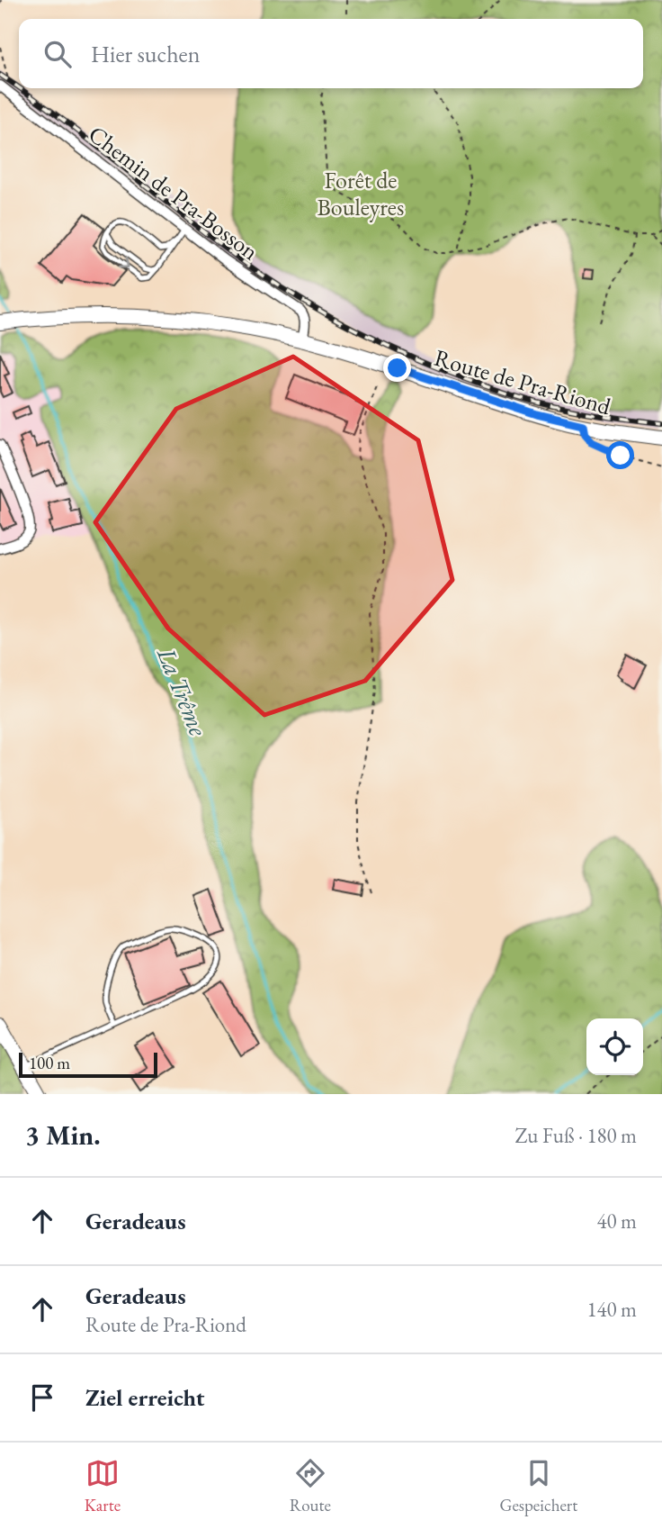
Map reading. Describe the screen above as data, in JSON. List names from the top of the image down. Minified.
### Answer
{"streets":{"main road":["Route de Pra-Riond"],"street":["Chemin de Pra-Bosson"]},"crossings":[["Chemin de Pra-Bosson","Route de Pra-Riond"]],"water":["La Trême"],"parks":["Forêt de Bouleyres"],"scale_bar":"100 m","page":{"search":"Hier suchen","scale":"100 m","heading":["3 Min.","Zu Fuß · 180 m"],"list":[["Geradeaus","40 m"],["Geradeaus","Route de Pra-Riond","140 m"],"Ziel erreicht"],"nav":["Karte","Route","Gespeichert"]}}
